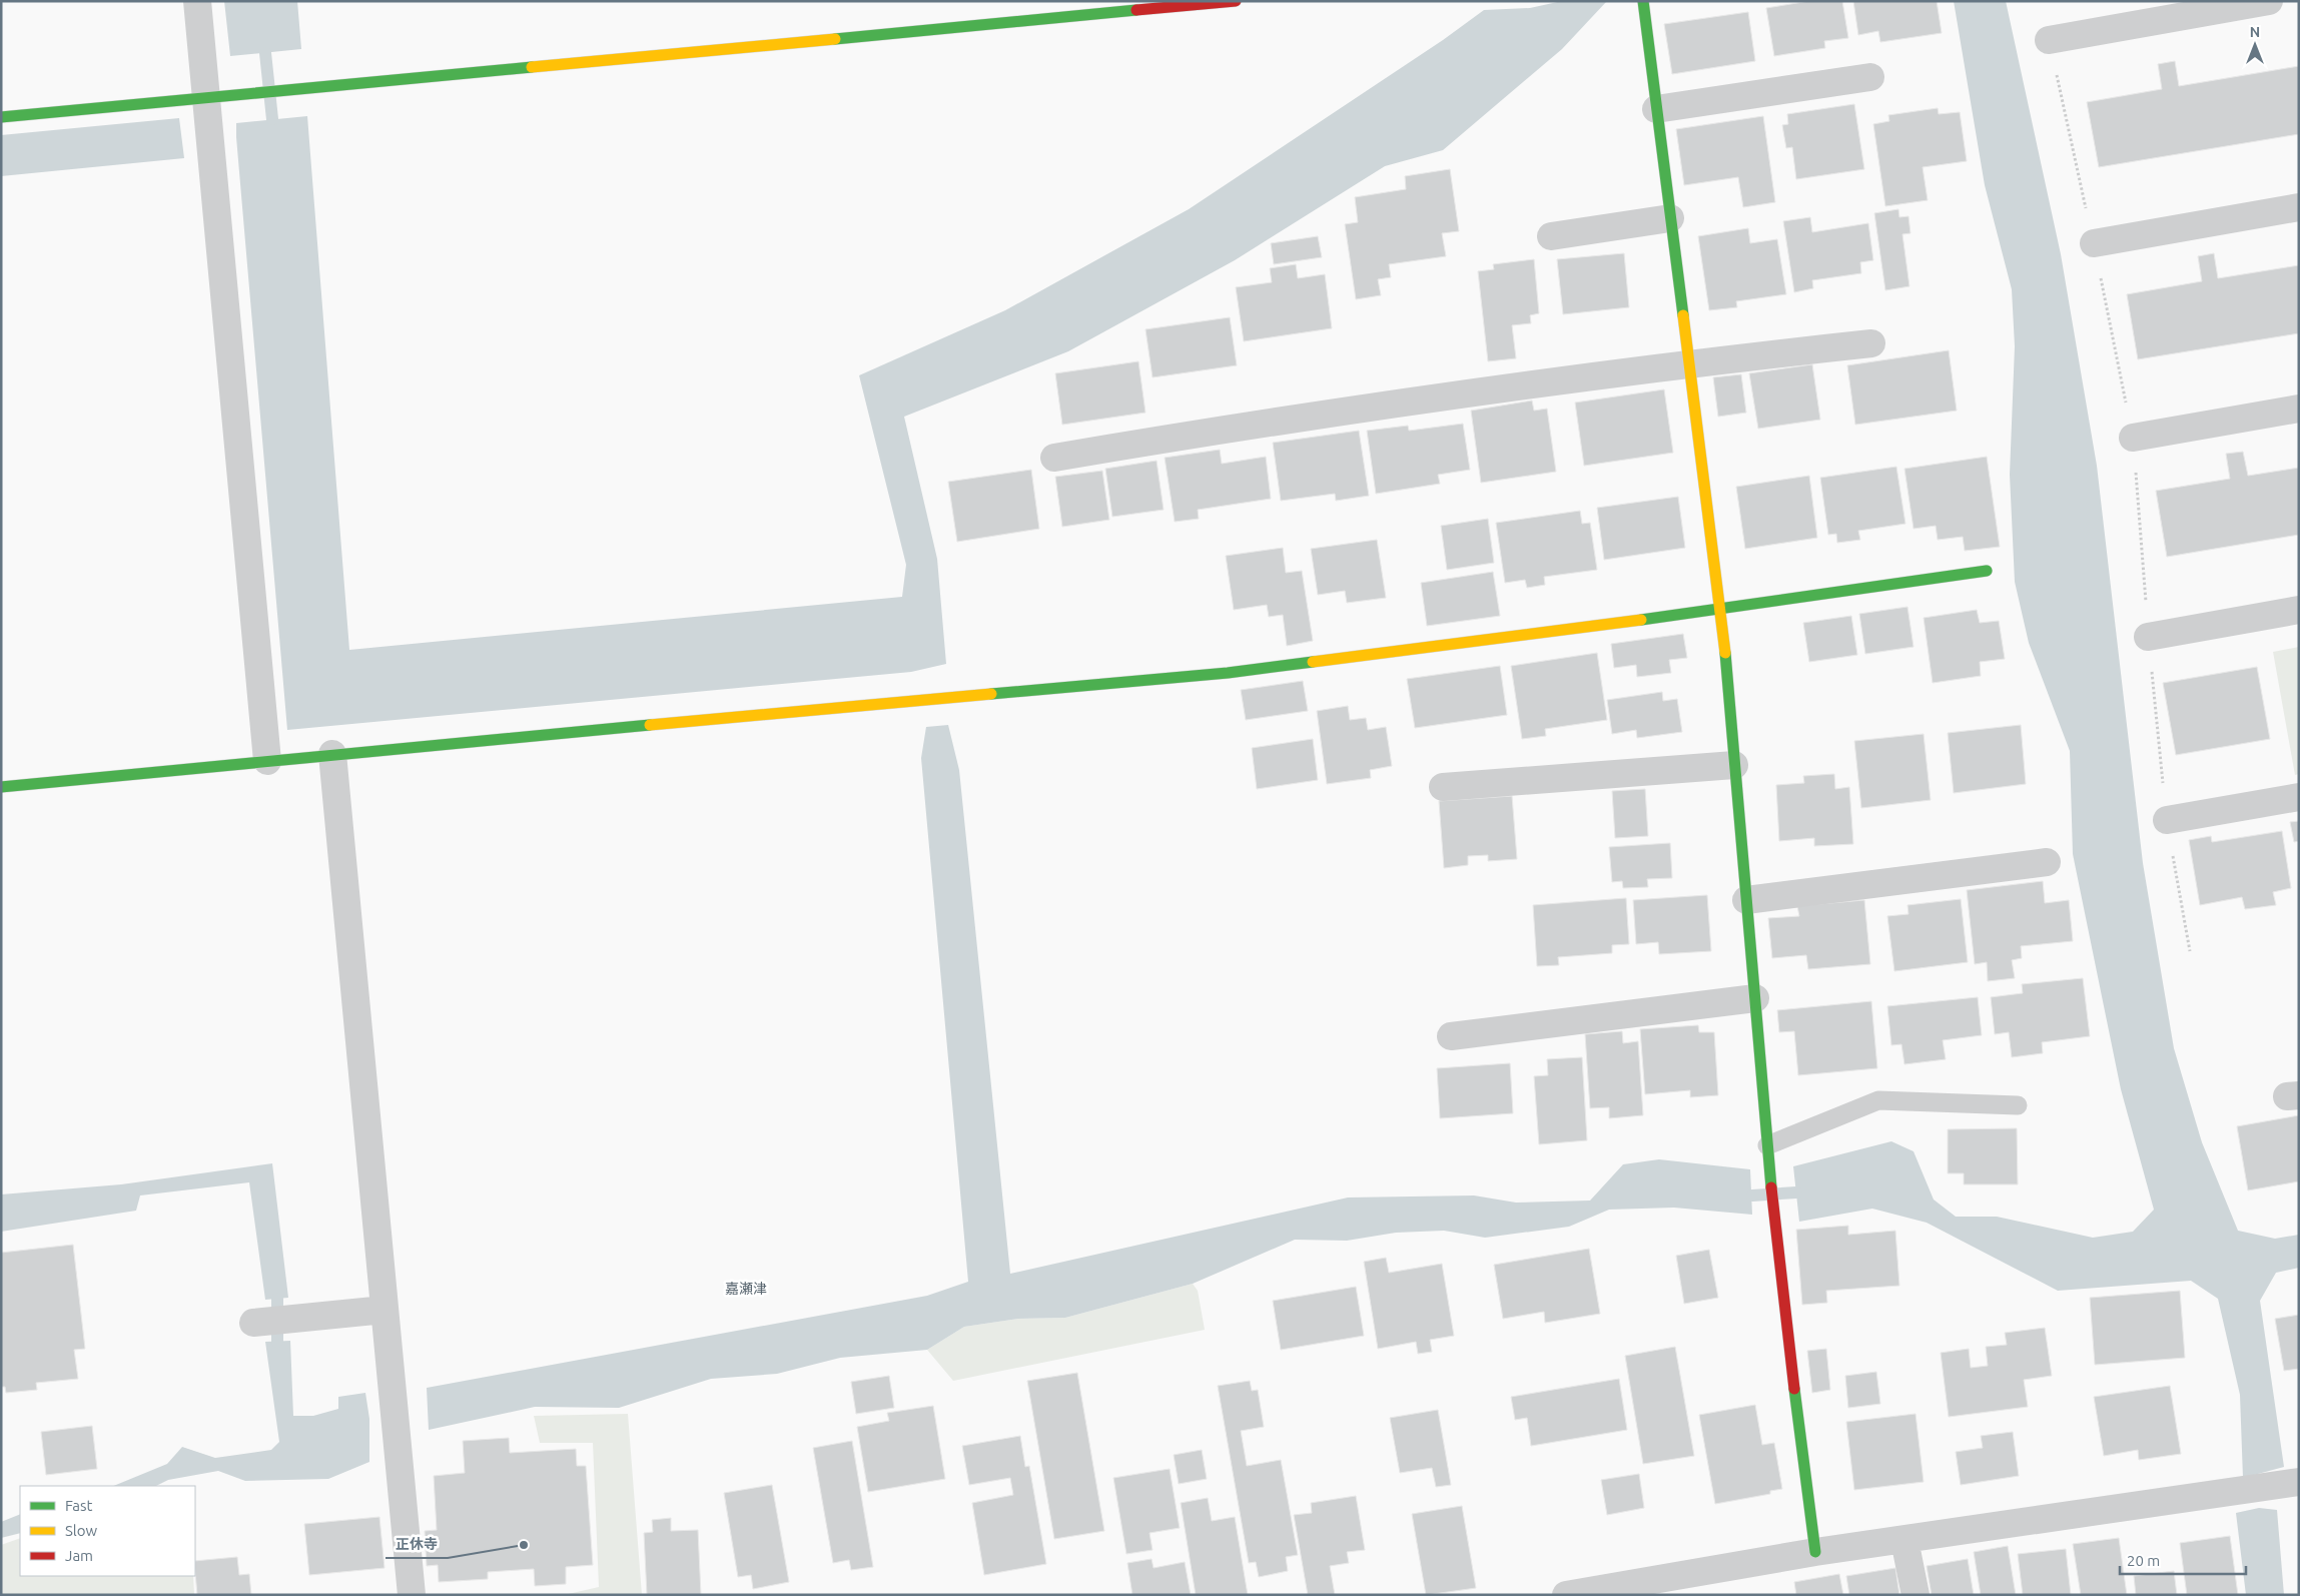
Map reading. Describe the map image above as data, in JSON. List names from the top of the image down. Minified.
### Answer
{"districts":["嘉瀬津"],"places":["正休寺"],"legend":["Fast","Slow","Jam"],"scale_bar":"20 m","north":"top"}
